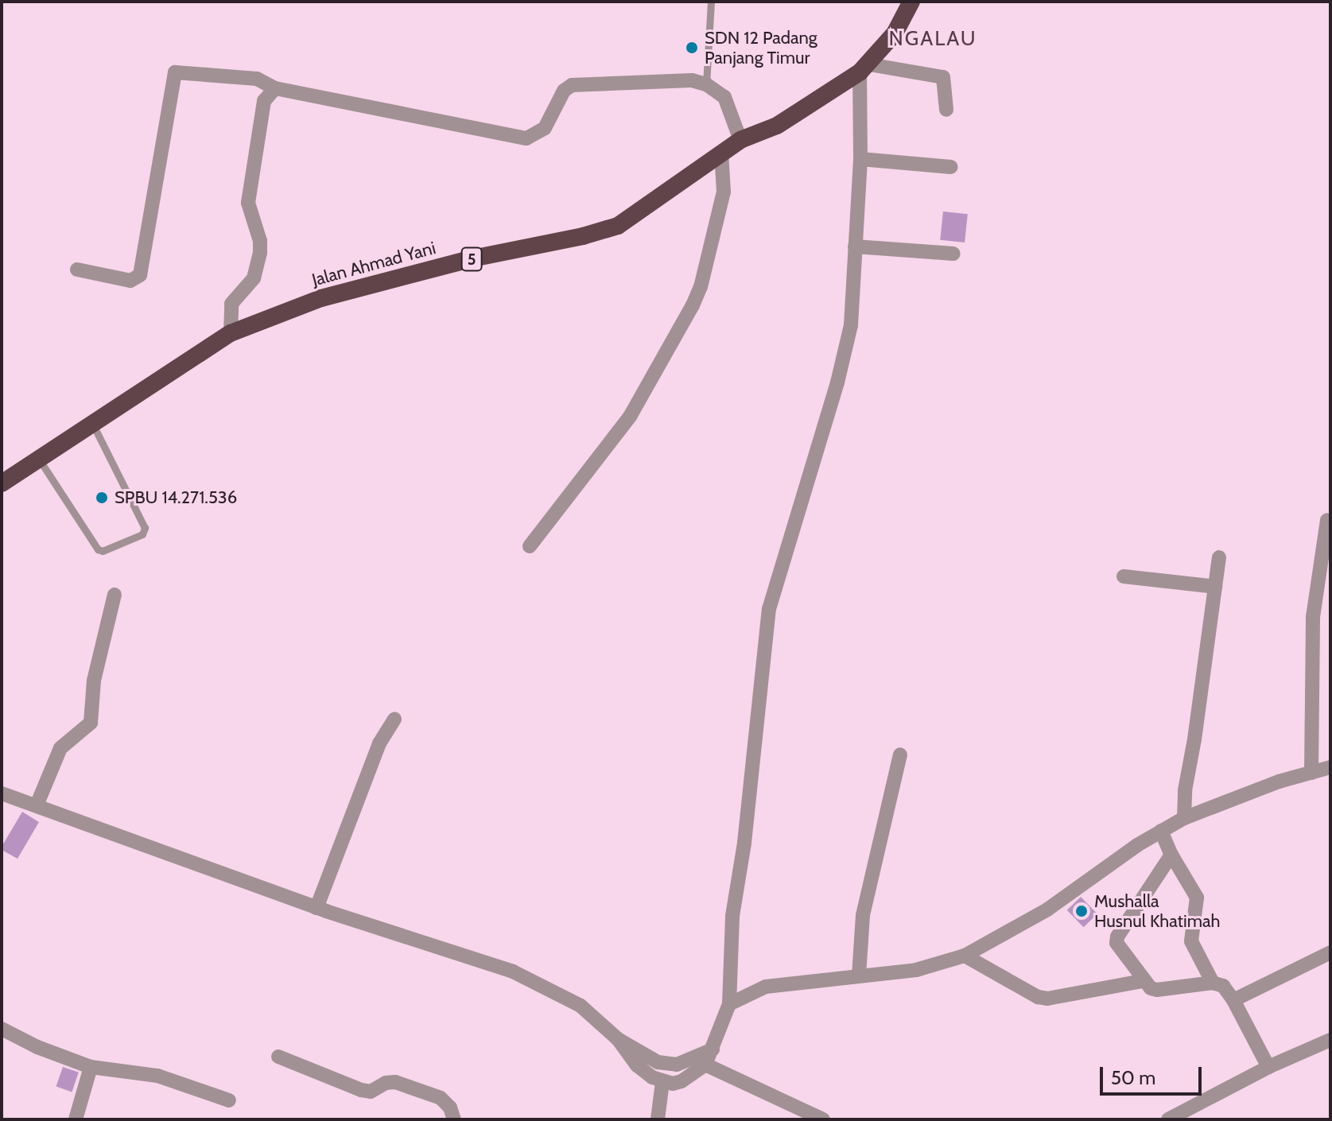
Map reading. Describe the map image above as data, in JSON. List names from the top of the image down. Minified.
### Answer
{"streets":{"highway":["5","Jalan Ahmad Yani"]},"districts":["NGALAU"],"places":["SDN 12 Padang Panjang Timur","SPBU 14.271.536","Mushalla Husnul Khatimah"],"scale_bar":"50 m"}
